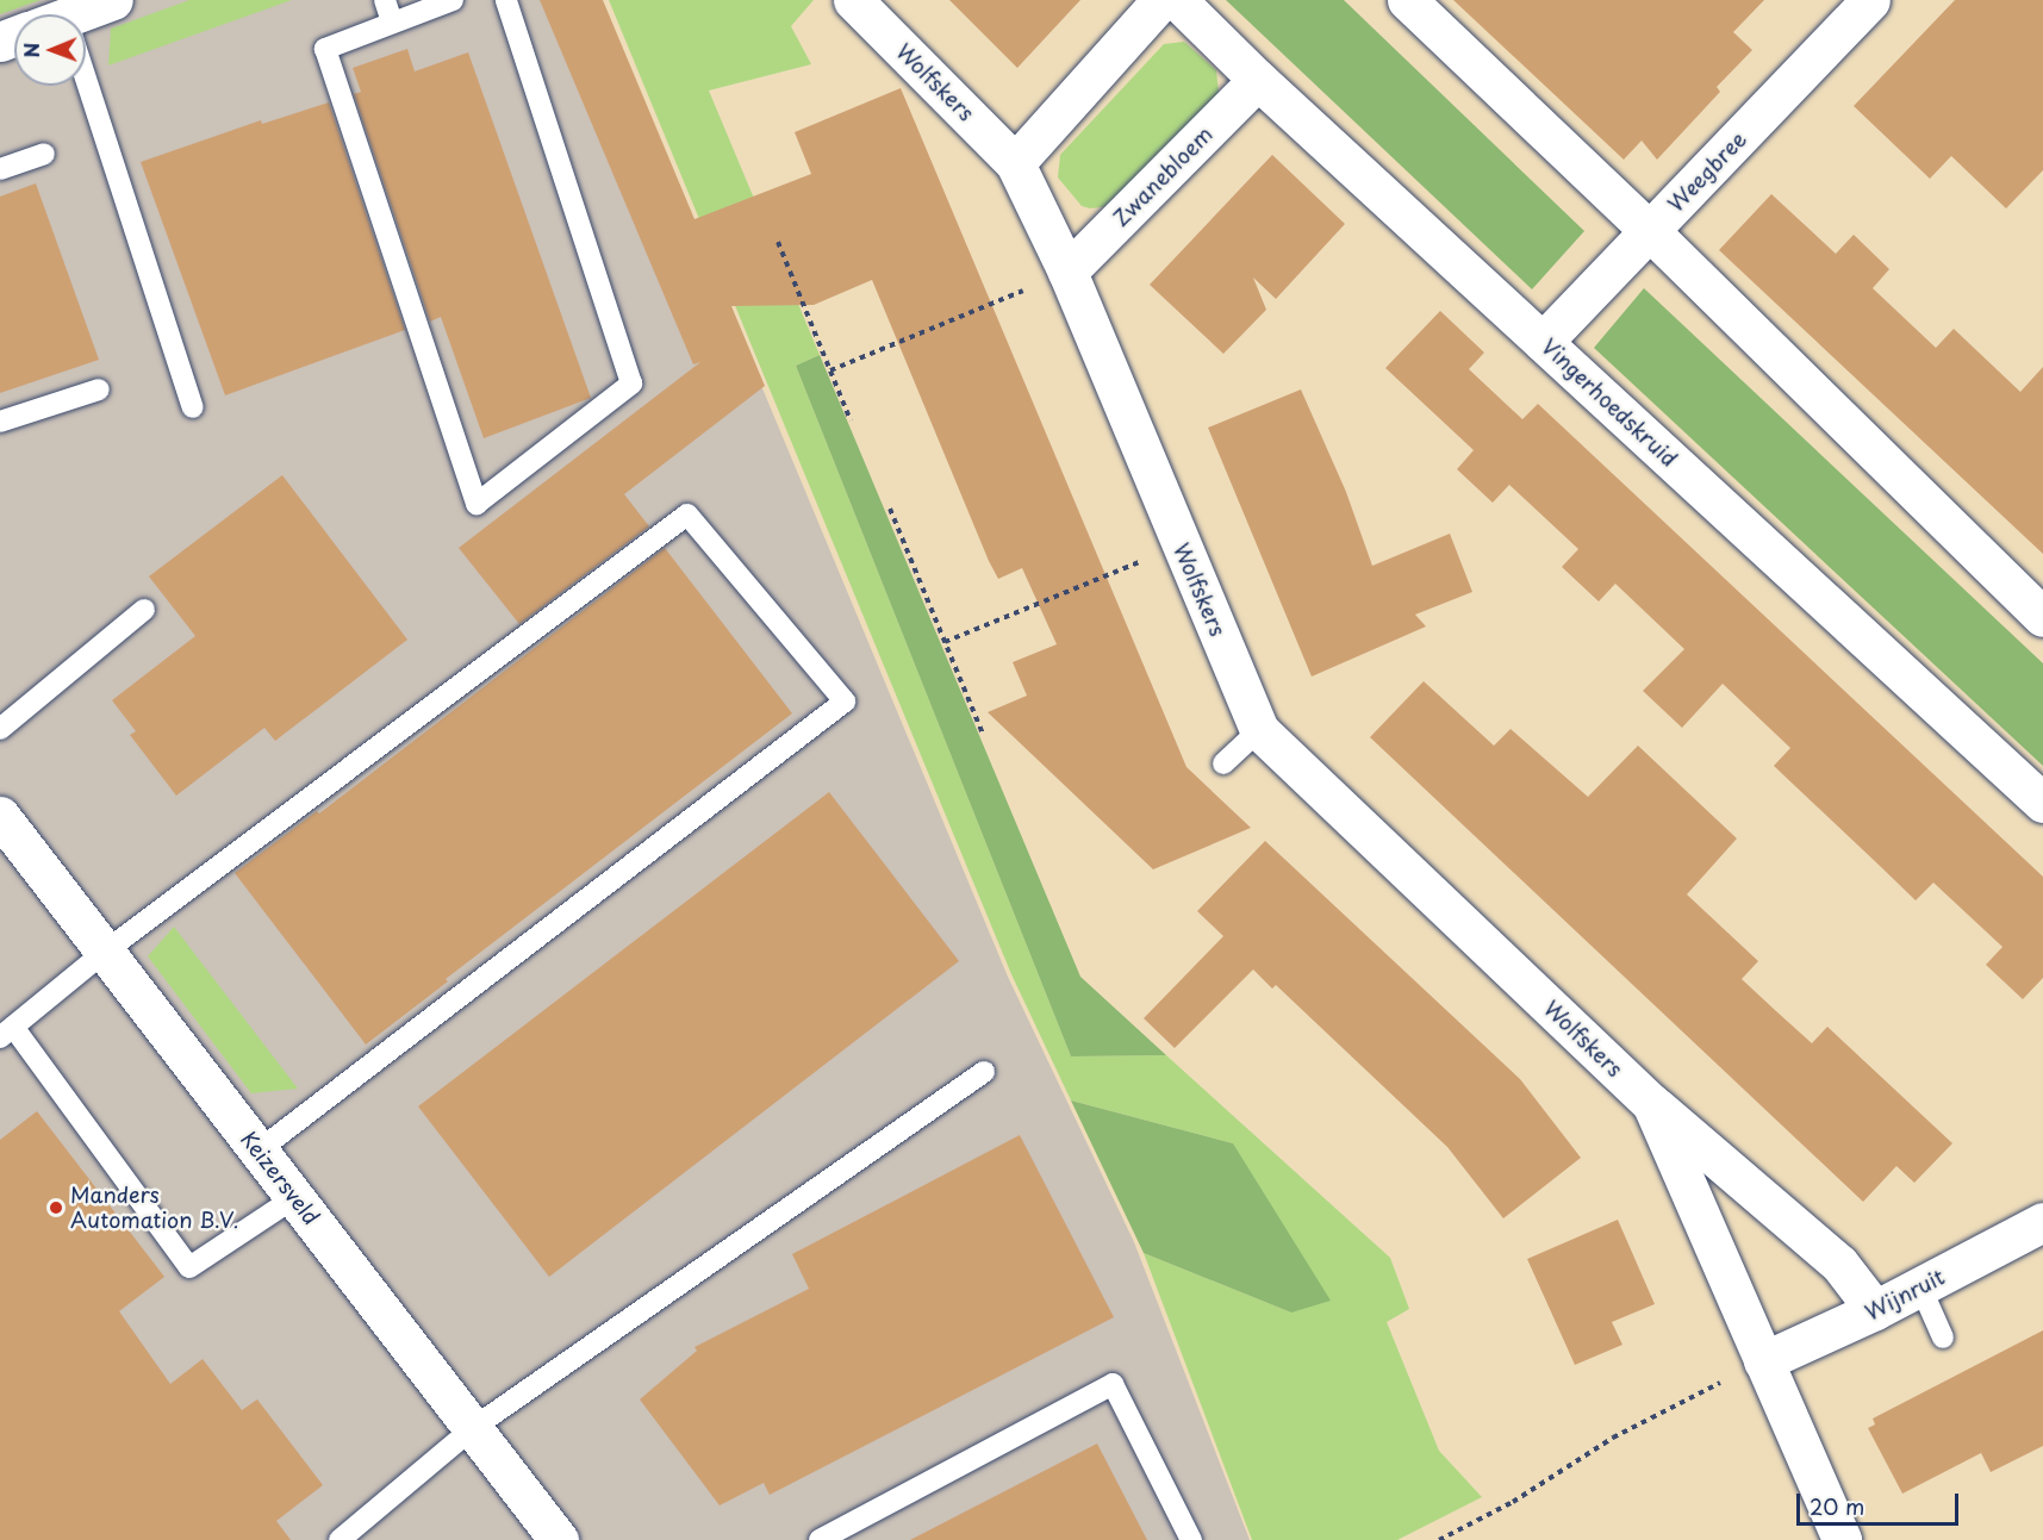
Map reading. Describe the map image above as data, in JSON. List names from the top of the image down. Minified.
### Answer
{"streets":{"street":["Wolfskers","Weegbree","Zwanebloem","Vingerhoedskruid","Keizersveld","Wijnruit"]},"crossings":[["Wolfskers","Zwanebloem"],["Wolfskers","Wijnruit"],["Weegbree","Vingerhoedskruid"],["Zwanebloem","Vingerhoedskruid"]],"places":["Manders Automation B.V."],"scale_bar":"20 m","north":"left"}
